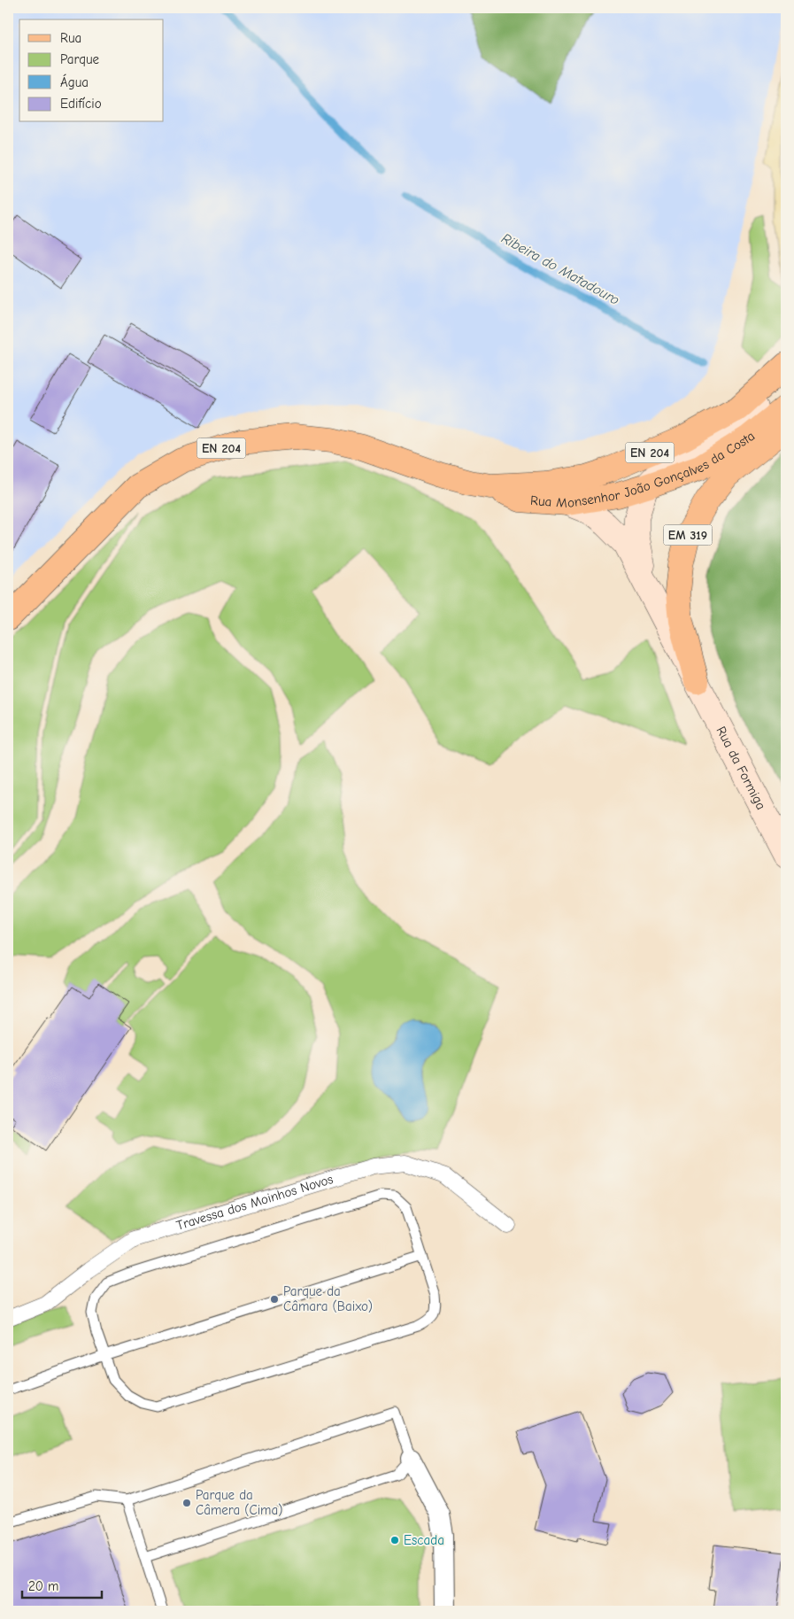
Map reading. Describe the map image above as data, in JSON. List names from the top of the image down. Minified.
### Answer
{"streets":{"main road":["EN 204","Rua Monsenhor João Gonçalves da Costa","EM 319","Rua da Formiga"],"street":["Travessa dos Moinhos Novos"]},"crossings":[["Rua Monsenhor João Gonçalves da Costa","EM 319"],["EM 319","Rua da Formiga"]],"water":["Ribeira do Matadouro"],"places":["Parque da Câmara (Baixo)","Parque da Câmera (Cima)","Escada"],"legend":["Rua","Parque","Água","Edifício"],"scale_bar":"20 m"}
